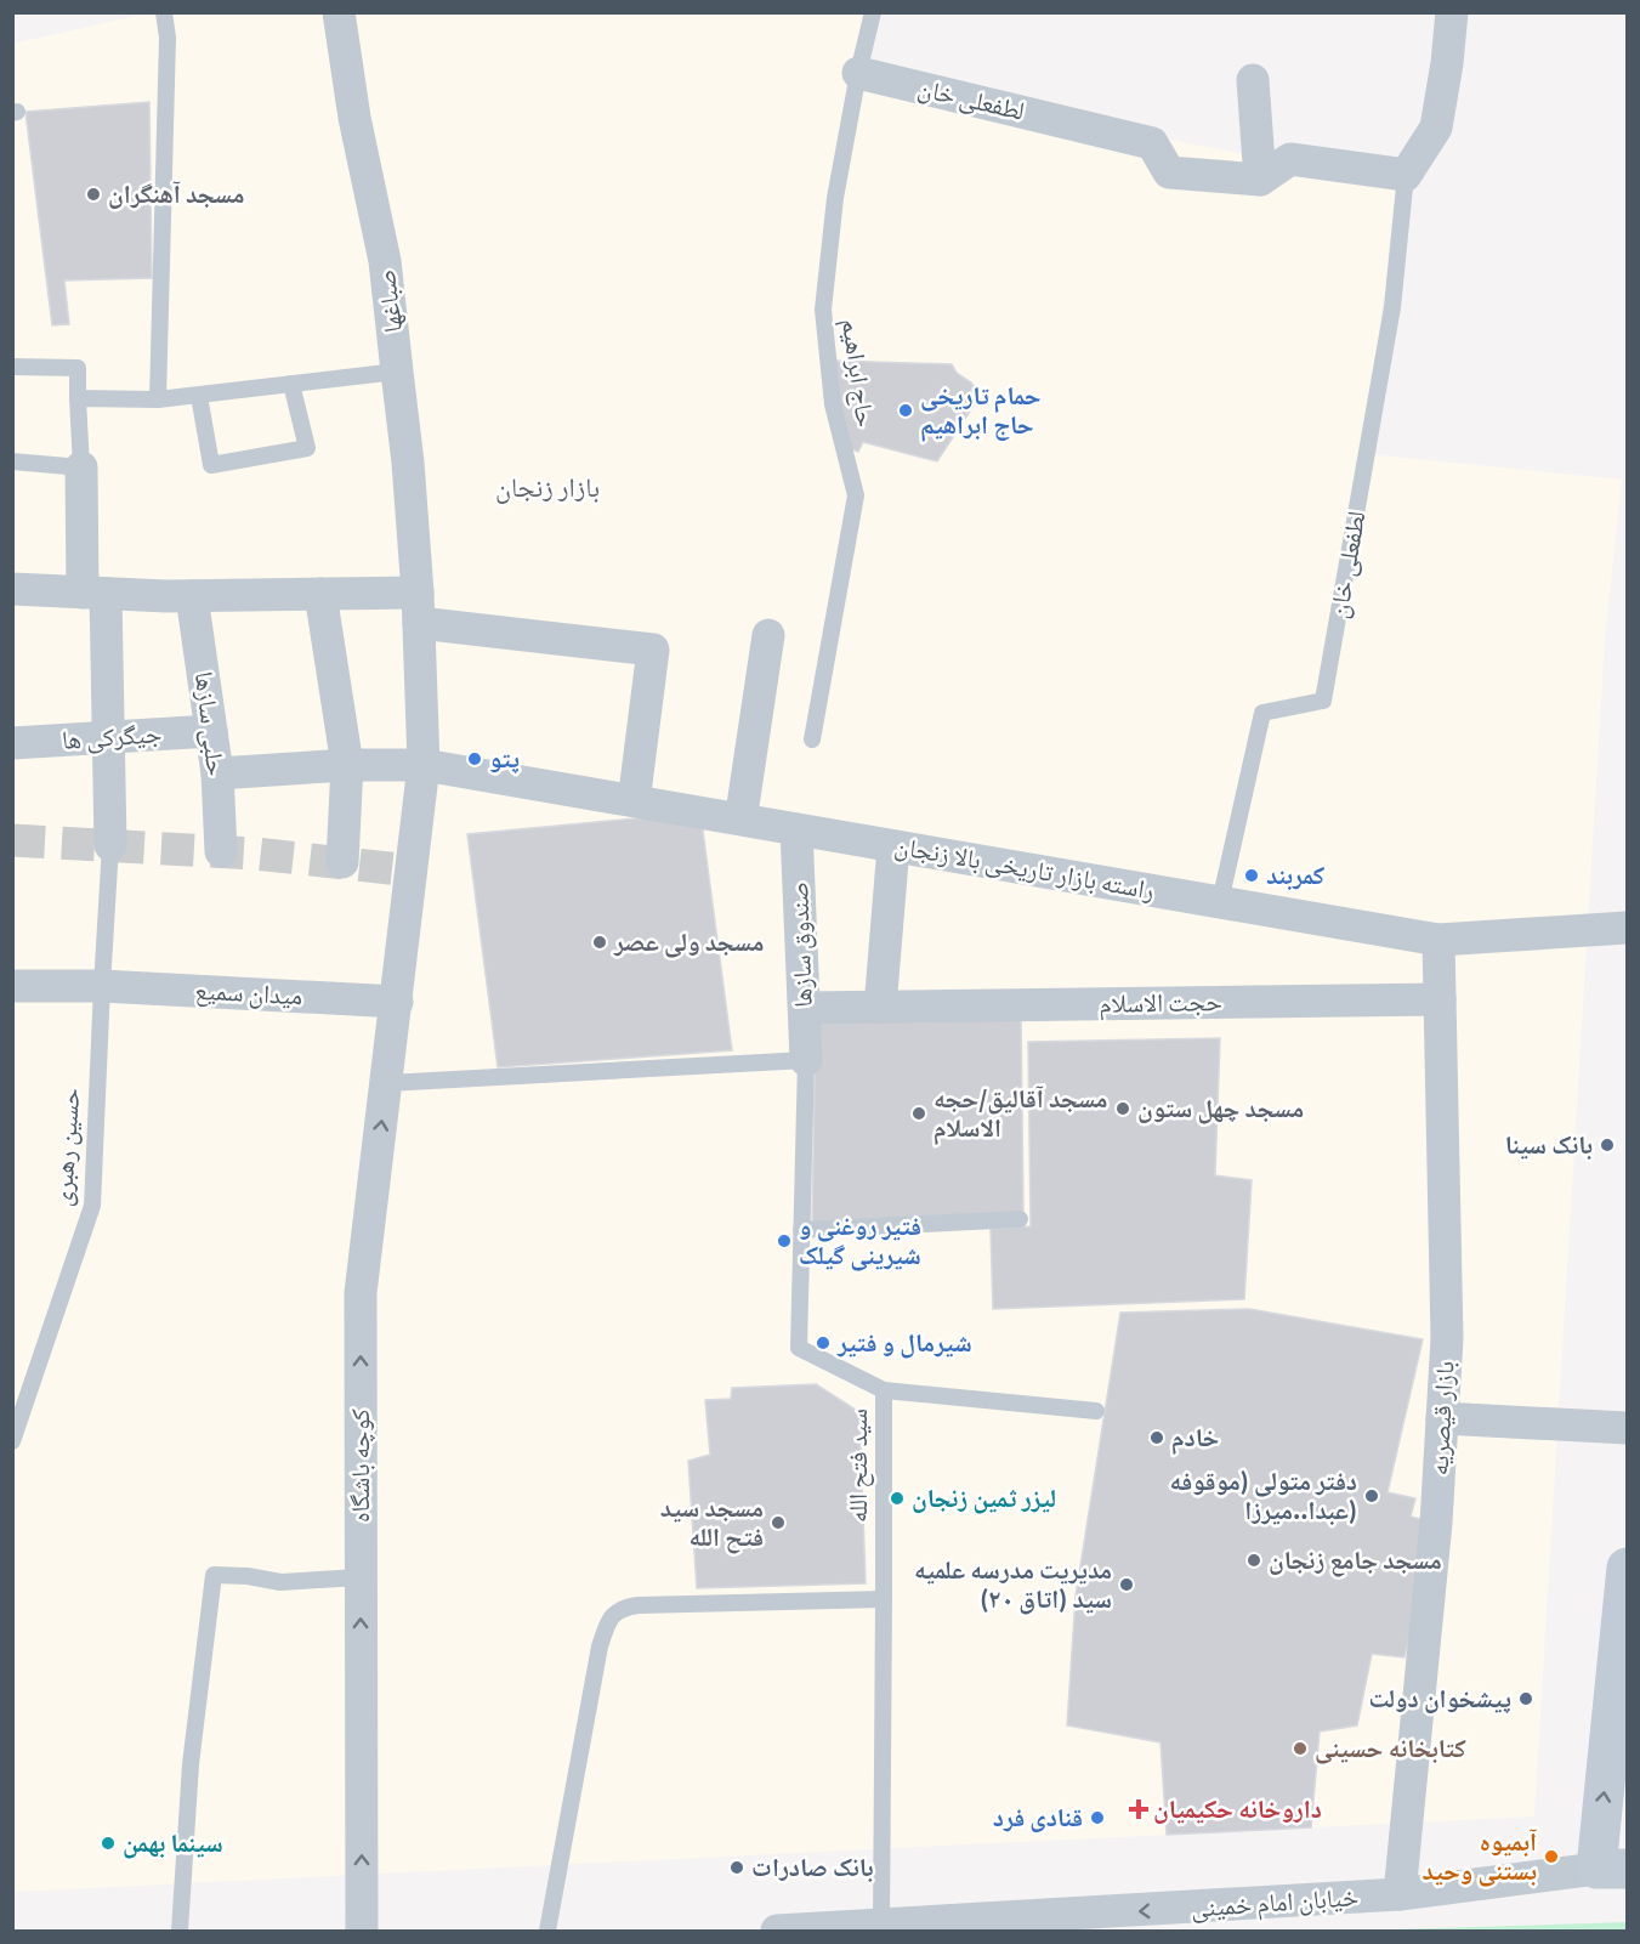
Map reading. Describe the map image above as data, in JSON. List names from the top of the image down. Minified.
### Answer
{"streets":{"street":["لطفعلی خان","صباغها","حلبی سازها","جیگرکی ها","راسته بازار تاریخی بالا زنجان","صندوق سازها","میدان سمیع","حجت الاسلام","بازار قیصریه","کوچه باشگاه","خیابان امام خمینی"],"lane":["حاج ابراهیم","حسین رهبری","سید فتح الله"]},"crossings":[["لطفعلی خان","حاج ابراهیم"],["لطفعلی خان","راسته بازار تاریخی بالا زنجان"],["صباغها","راسته بازار تاریخی بالا زنجان"],["صباغها","کوچه باشگاه"],["حلبی سازها","جیگرکی ها"],["حلبی سازها","راسته بازار تاریخی بالا زنجان"],["راسته بازار تاریخی بالا زنجان","صندوق سازها"],["راسته بازار تاریخی بالا زنجان","بازار قیصریه"],["راسته بازار تاریخی بالا زنجان","کوچه باشگاه"],["صندوق سازها","حجت الاسلام"],["صندوق سازها","سید فتح الله"],["میدان سمیع","حسین رهبری"],["میدان سمیع","کوچه باشگاه"],["حجت الاسلام","بازار قیصریه"],["بازار قیصریه","خیابان امام خمینی"],["سید فتح الله","خیابان امام خمینی"]],"one_way":["کوچه باشگاه","خیابان امام خمینی"],"districts":["بازار زنجان"],"places":{"other":["مسجد آهنگران","حمام تاریخی حاج ابراهیم","پتو","کمربند","مسجد ولی عصر","مسجد چهل ستون","مسجد آقالیق/حجه الاسلام","بانک سینا","فتیر روغنی و شیرینی گیلک","شیرمال و فتیر","خادم","دفتر متولی (موقوفه عبدا..میرزا)","لیزر ثمین زنجان","مسجد سید فتح الله","مسجد جامع زنجان","مدیریت مدرسه علمیه سید (اتاق ۲۰)","پیشخوان دولت","کتابخانه حسینی","قنادی فرد","سینما بهمن","آبمیوه بستنی وحید","بانک صادرات"],"health":["داروخانه حکیمیان"]}}
